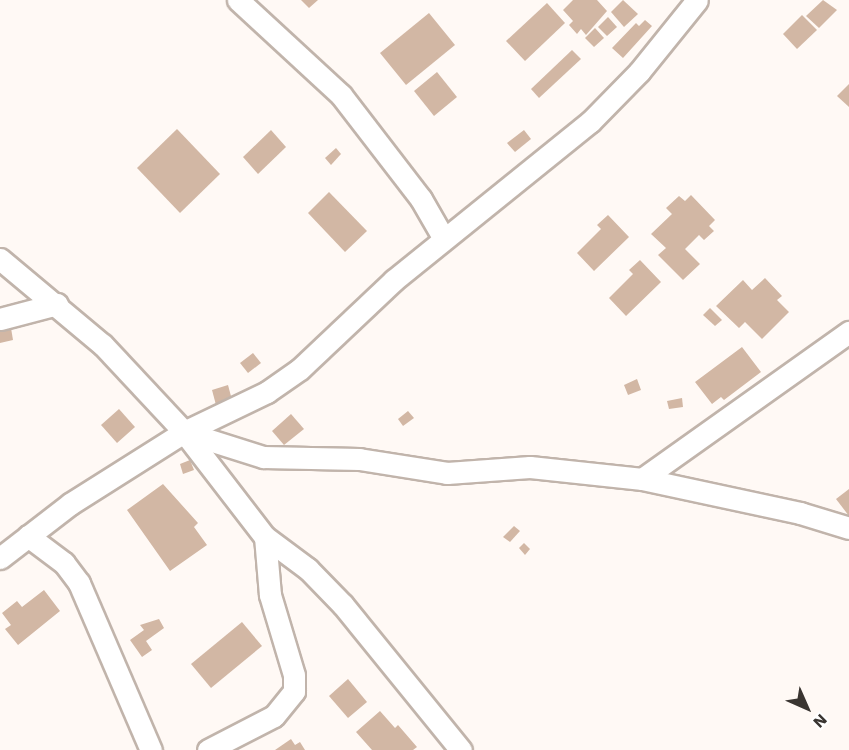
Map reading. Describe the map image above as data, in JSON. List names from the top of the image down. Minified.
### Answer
{"north":"bottom right"}
